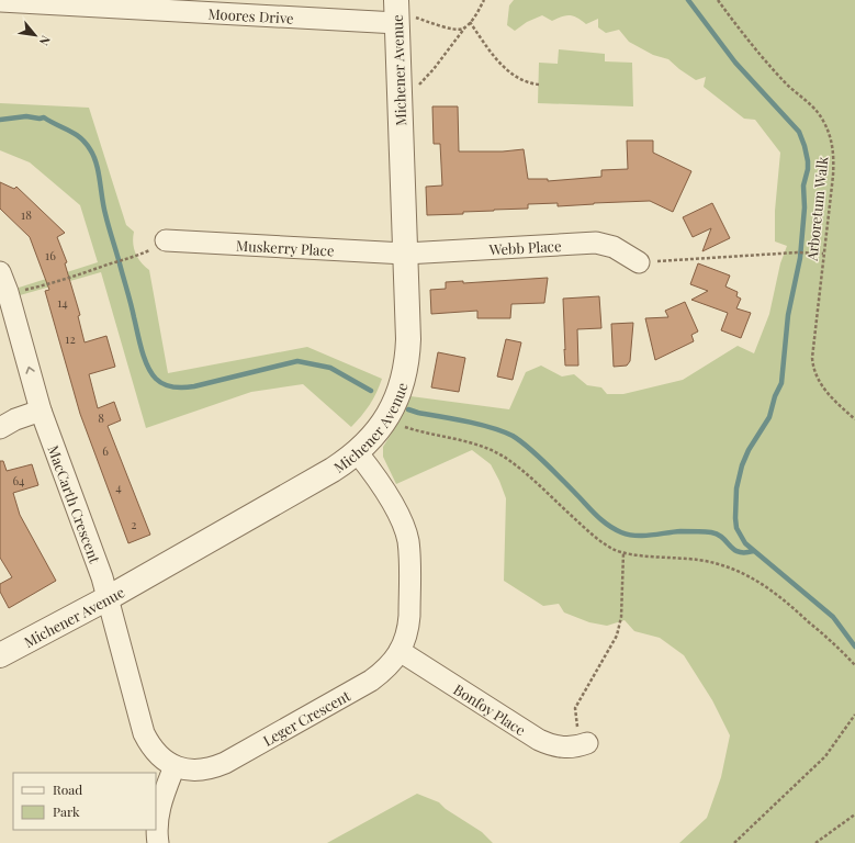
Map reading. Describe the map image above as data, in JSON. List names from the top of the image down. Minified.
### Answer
{"streets":{"street":["Moores Drive","Michener Avenue","Muskerry Place","Webb Place","MacCarth Crescent","Bonfoy Place","Leger Crescent"],"path":["Arboretum Walk"]},"crossings":[["Moores Drive","Michener Avenue"],["Michener Avenue","Muskerry Place"],["Michener Avenue","Webb Place"],["Michener Avenue","MacCarth Crescent"],["Michener Avenue","Leger Crescent"],["Muskerry Place","Webb Place"],["MacCarth Crescent","Leger Crescent"],["Bonfoy Place","Leger Crescent"]],"one_way":["MacCarth Crescent"],"house_numbers":["18","16","14","12","8","6","64","4","2"],"legend":["Road","Park"],"north":"bottom right"}
